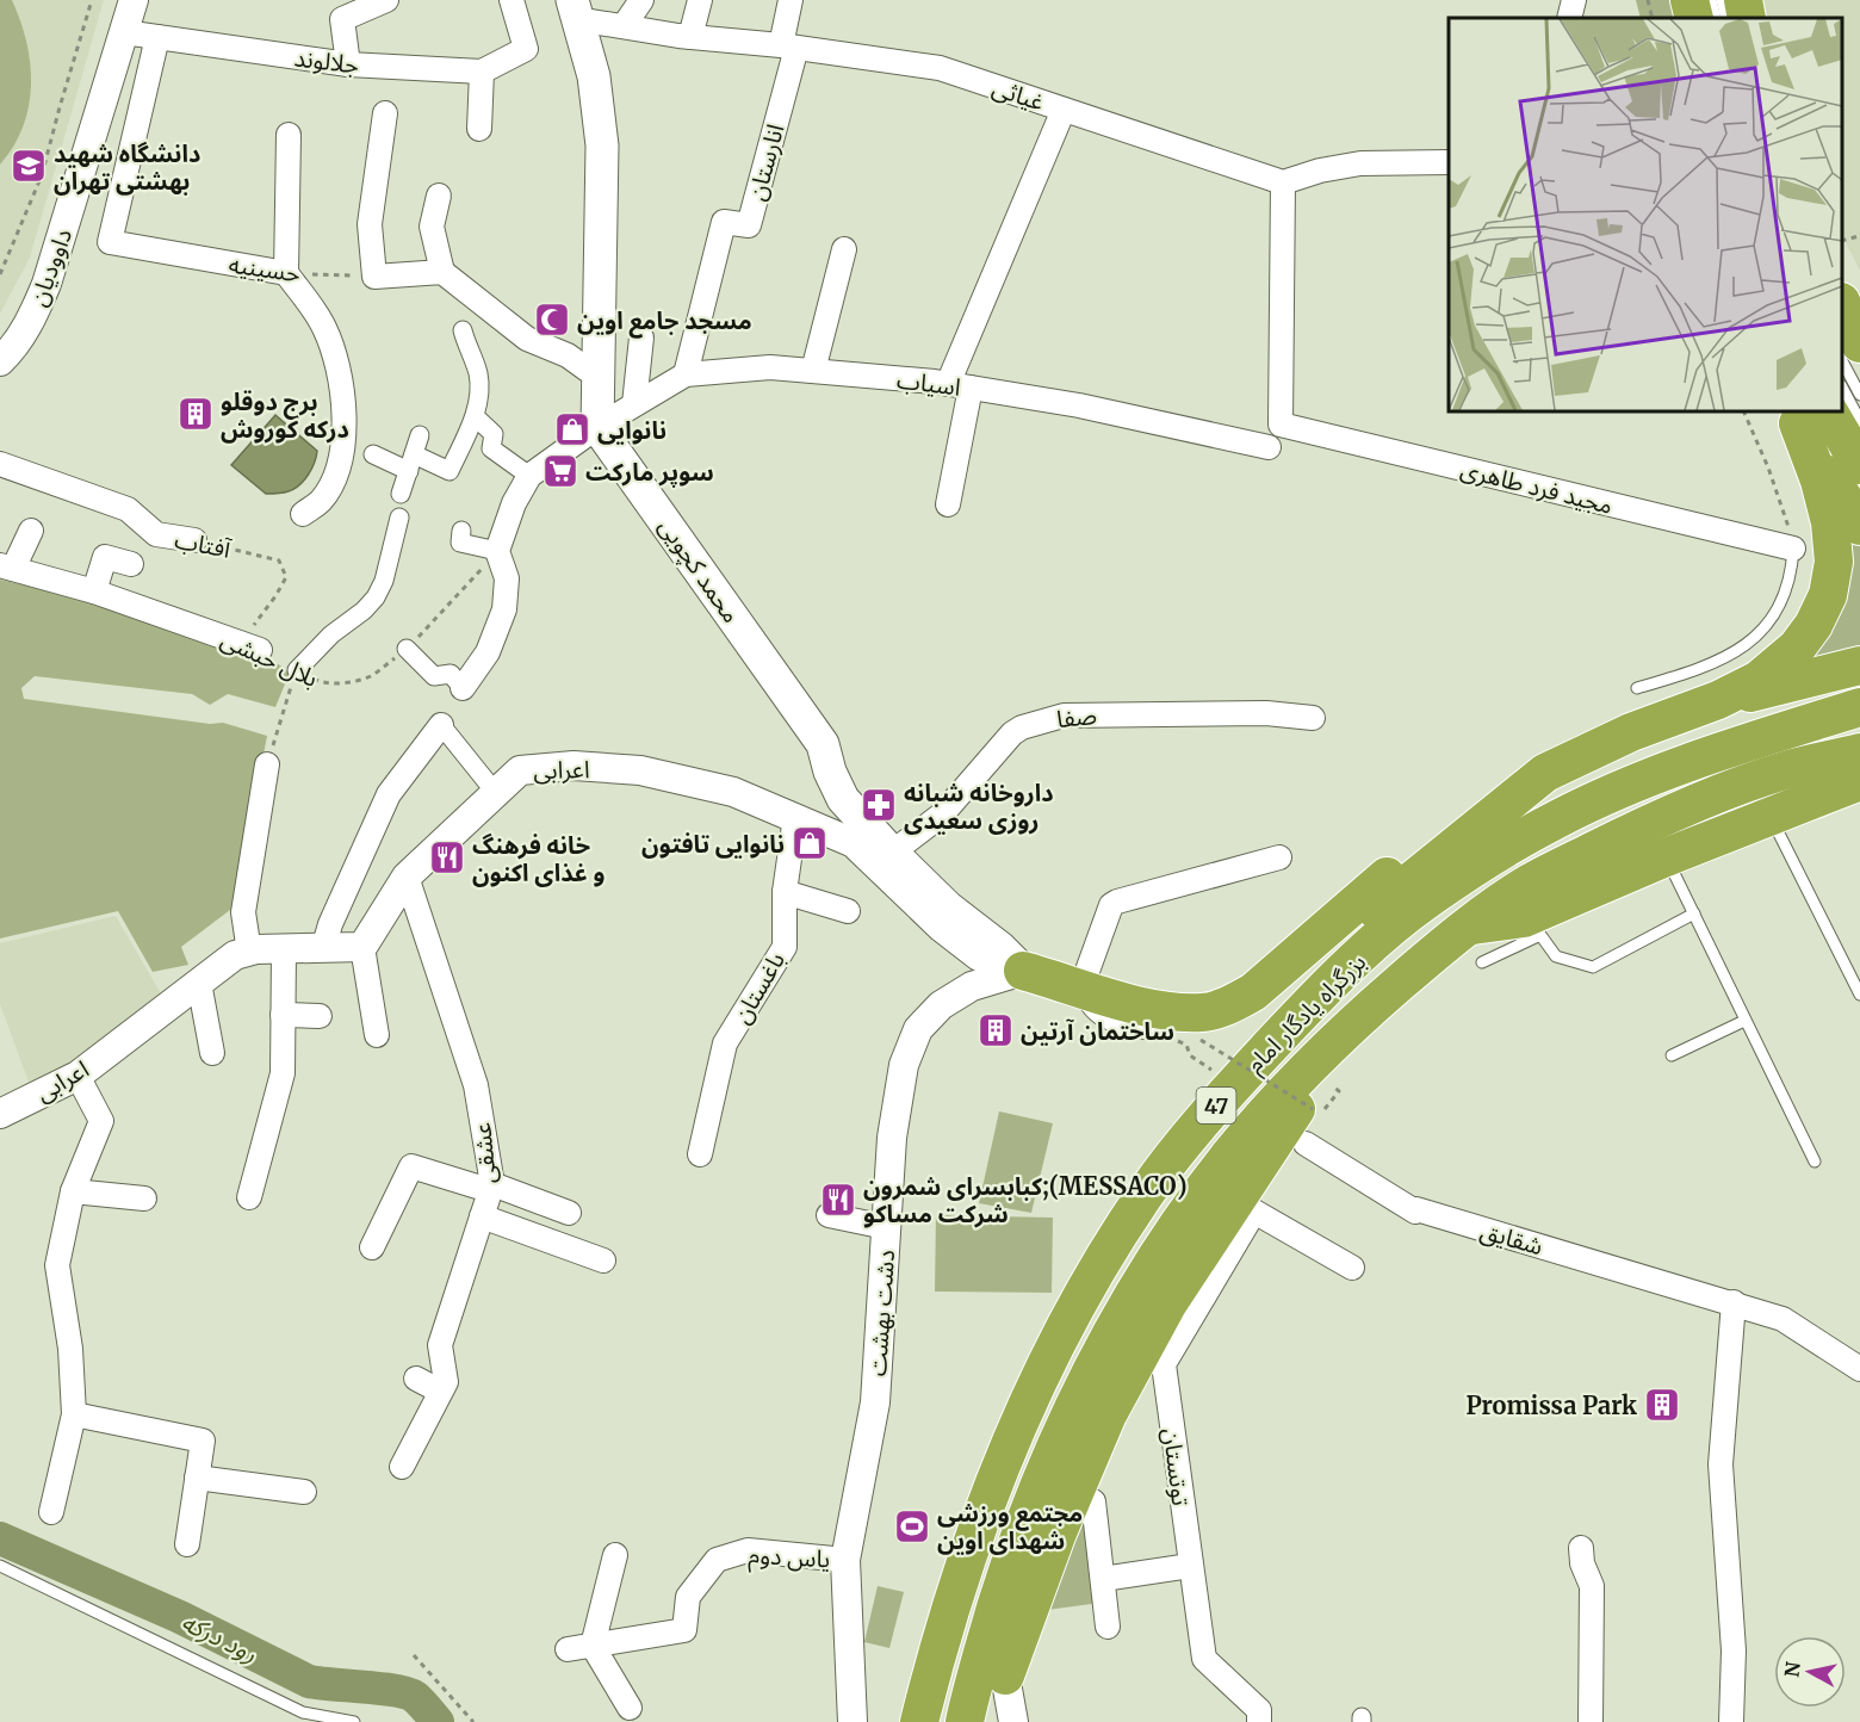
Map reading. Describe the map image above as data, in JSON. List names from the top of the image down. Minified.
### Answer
{"streets":{"highway":["بزرگراه یادگار امام","47"],"main road":["محمد کچویی"],"street":["جلالوند","غیاثی","انارستان","داوودیان","حسینیه","اسیاب","مجید فرد طاهری","آفتاب","بلال حبشی","صفا","اعرابی","باغستان","عشقی","شقایق","دشت بهشت","توتستان","یاس دوم"]},"crossings":[["جلالوند","داوودیان"],["جلالوند","حسینیه"],["غیاثی","انارستان"],["غیاثی","مجید فرد طاهری"],["انارستان","اسیاب"],["اسیاب","محمد کچویی"],["آفتاب","بلال حبشی"],["محمد کچویی","صفا"],["محمد کچویی","اعرابی"],["محمد کچویی","دشت بهشت"],["اعرابی","باغستان"],["اعرابی","عشقی"],["اعرابی","دشت بهشت"],["دشت بهشت","یاس دوم"]],"water":["رود درکه"],"places":{"school or university":["دانشگاه شهید بهشتی تهران"],"mosque":["مسجد جامع اوین"],"building":["برج دوقلو درکه کوروش","ساختمان آرتین","Promissa Park"],"shop":["نانوایی","نانوایی تافتون"],"supermarket":["سوپر مارکت"],"pharmacy":["داروخانه شبانه روزی سعیدی"],"restaurant":["خانه فرهنگ و غذای اکنون","کبابسرای شمرون;(MESSACO) شرکت مساکو"],"sports":["مجتمع ورزشی شهدای اوین"]},"north":"left"}
